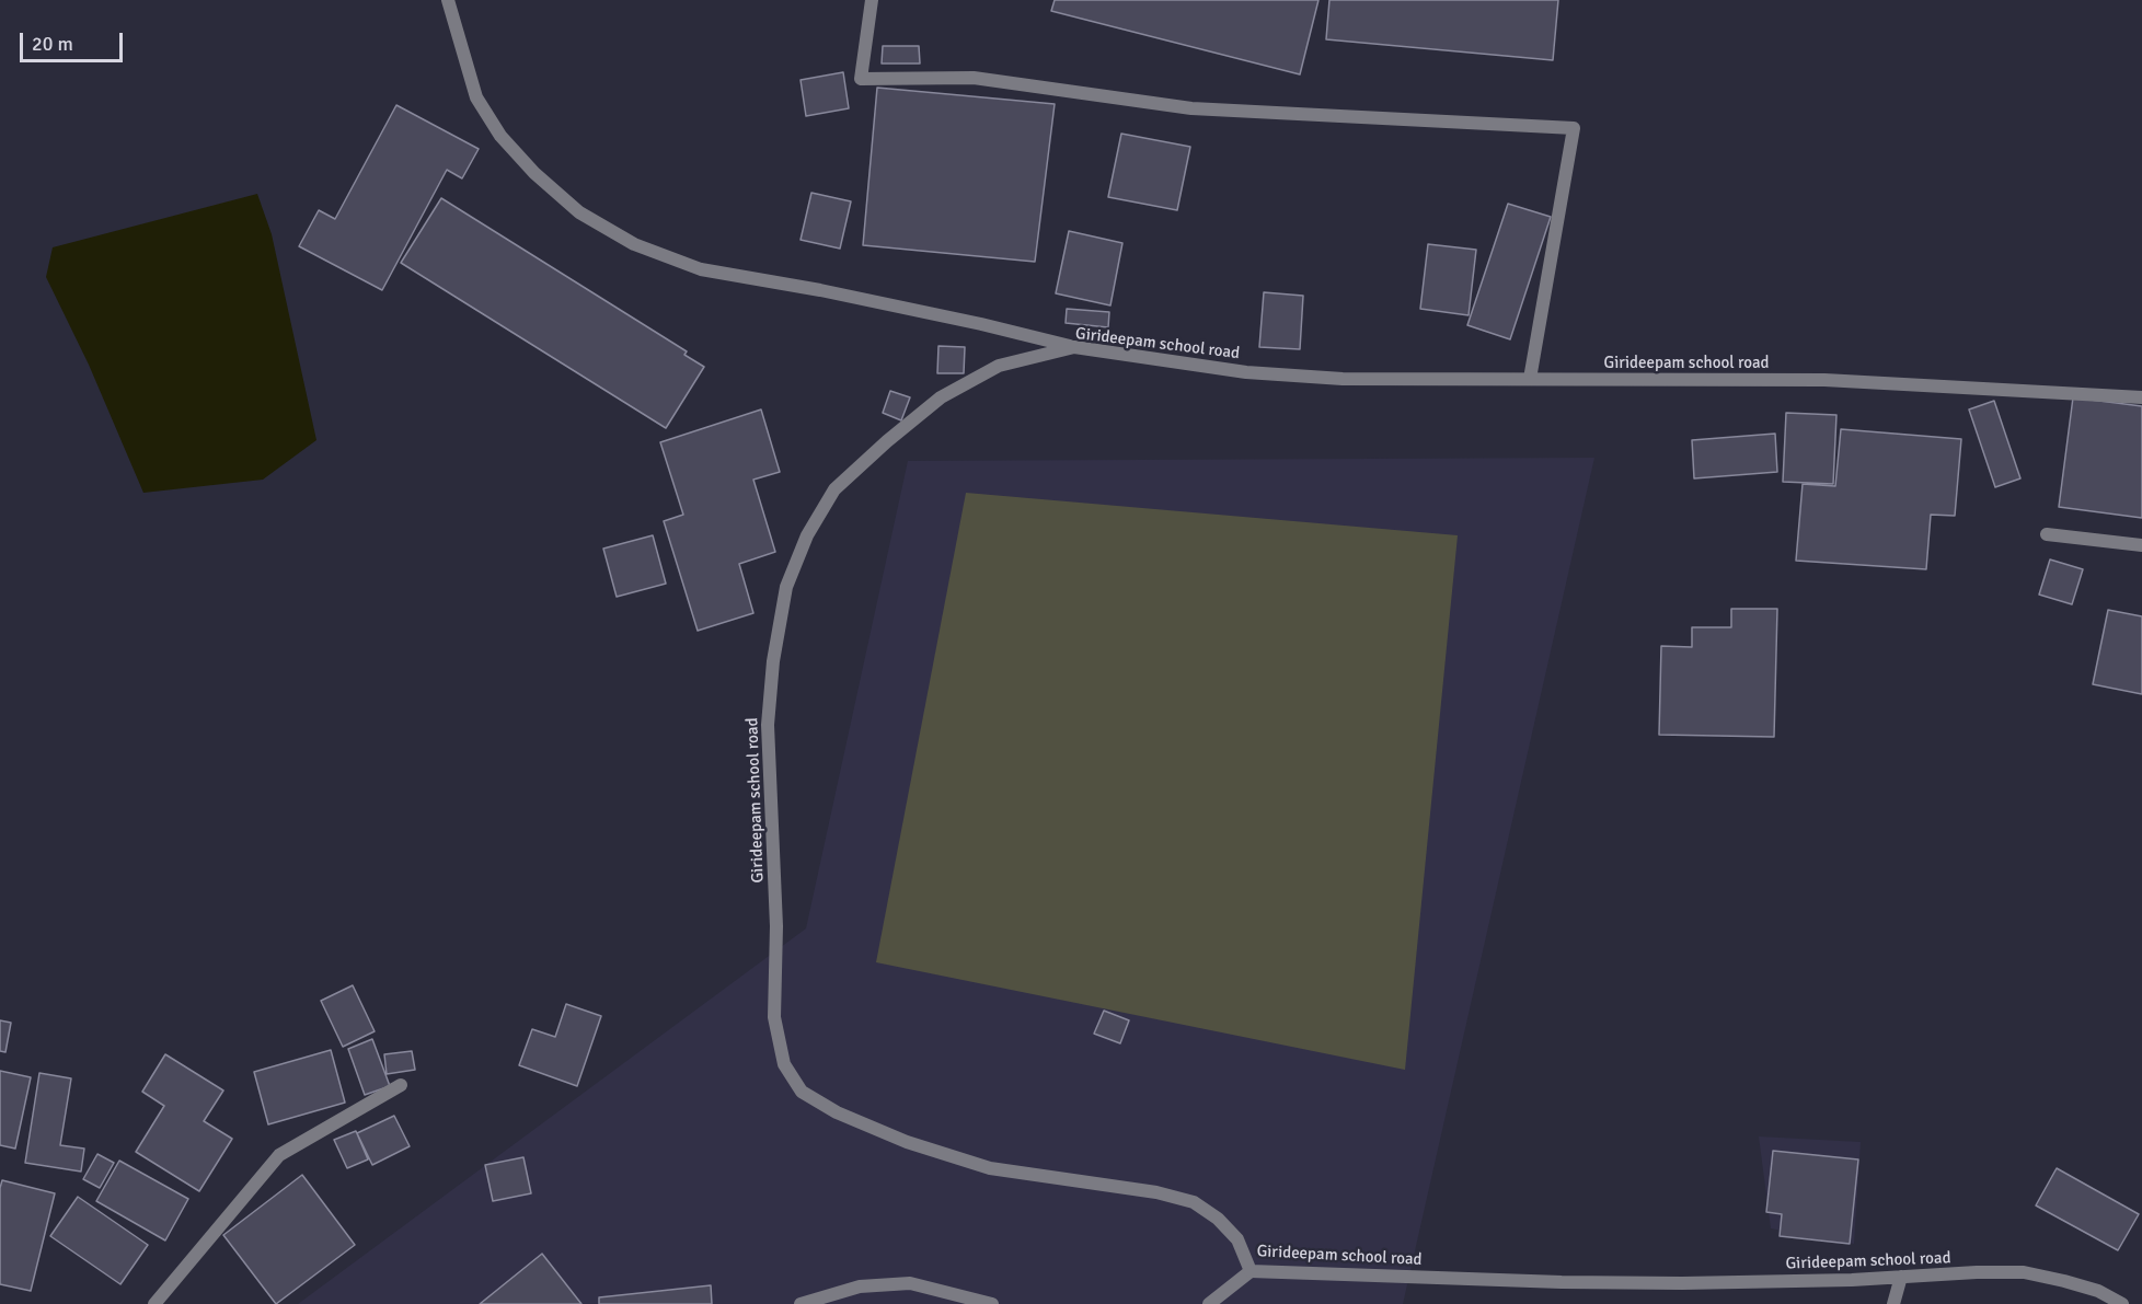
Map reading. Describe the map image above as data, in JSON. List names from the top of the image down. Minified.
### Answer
{"streets":{"street":["Girideepam school road"]},"scale_bar":"20 m"}
